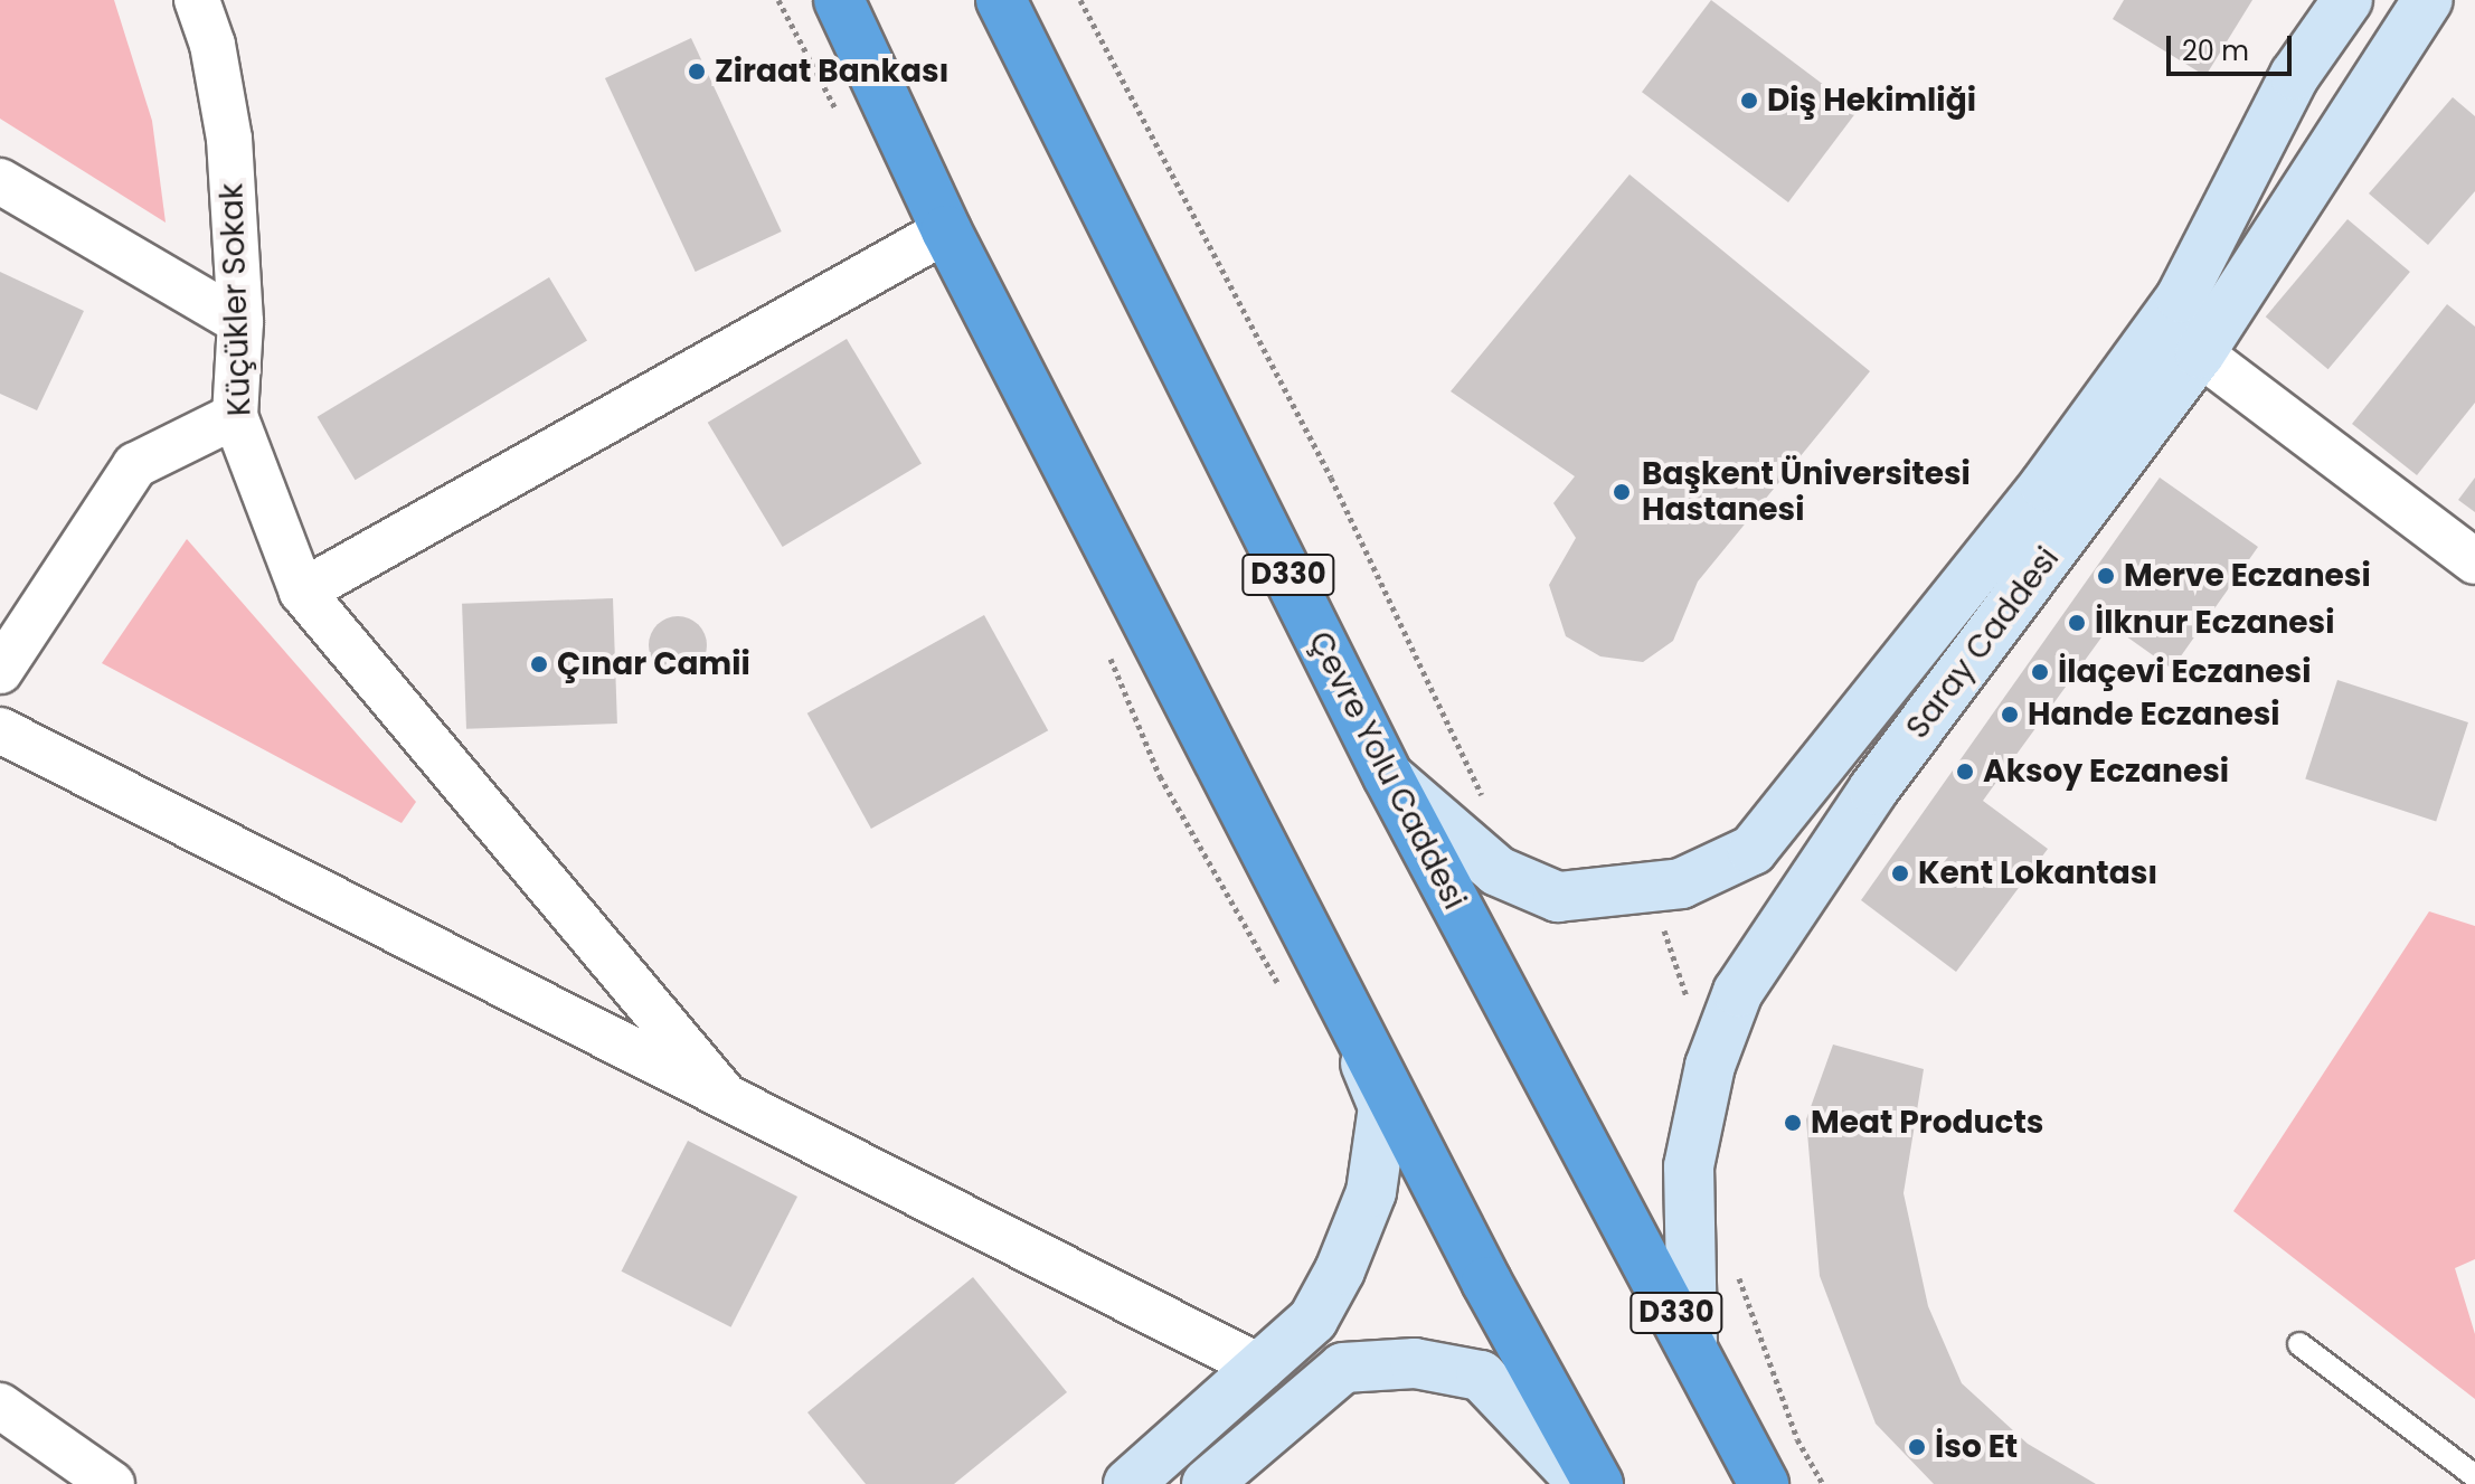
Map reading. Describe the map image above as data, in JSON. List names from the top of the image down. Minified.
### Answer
{"streets":{"highway":["D330","Çevre Yolu Caddesi"],"street":["Küçükler Sokak","Saray Caddesi"]},"crossings":[["Saray Caddesi","Çevre Yolu Caddesi"]],"places":["Ziraat Bankası","Diş Hekimliği","Başkent Üniversitesi Hastanesi","Merve Eczanesi","İlknur Eczanesi","Çınar Camii","İlaçevi Eczanesi","Hande Eczanesi","Aksoy Eczanesi","Kent Lokantası","Meat Products","İso Et"],"scale_bar":"20 m"}
